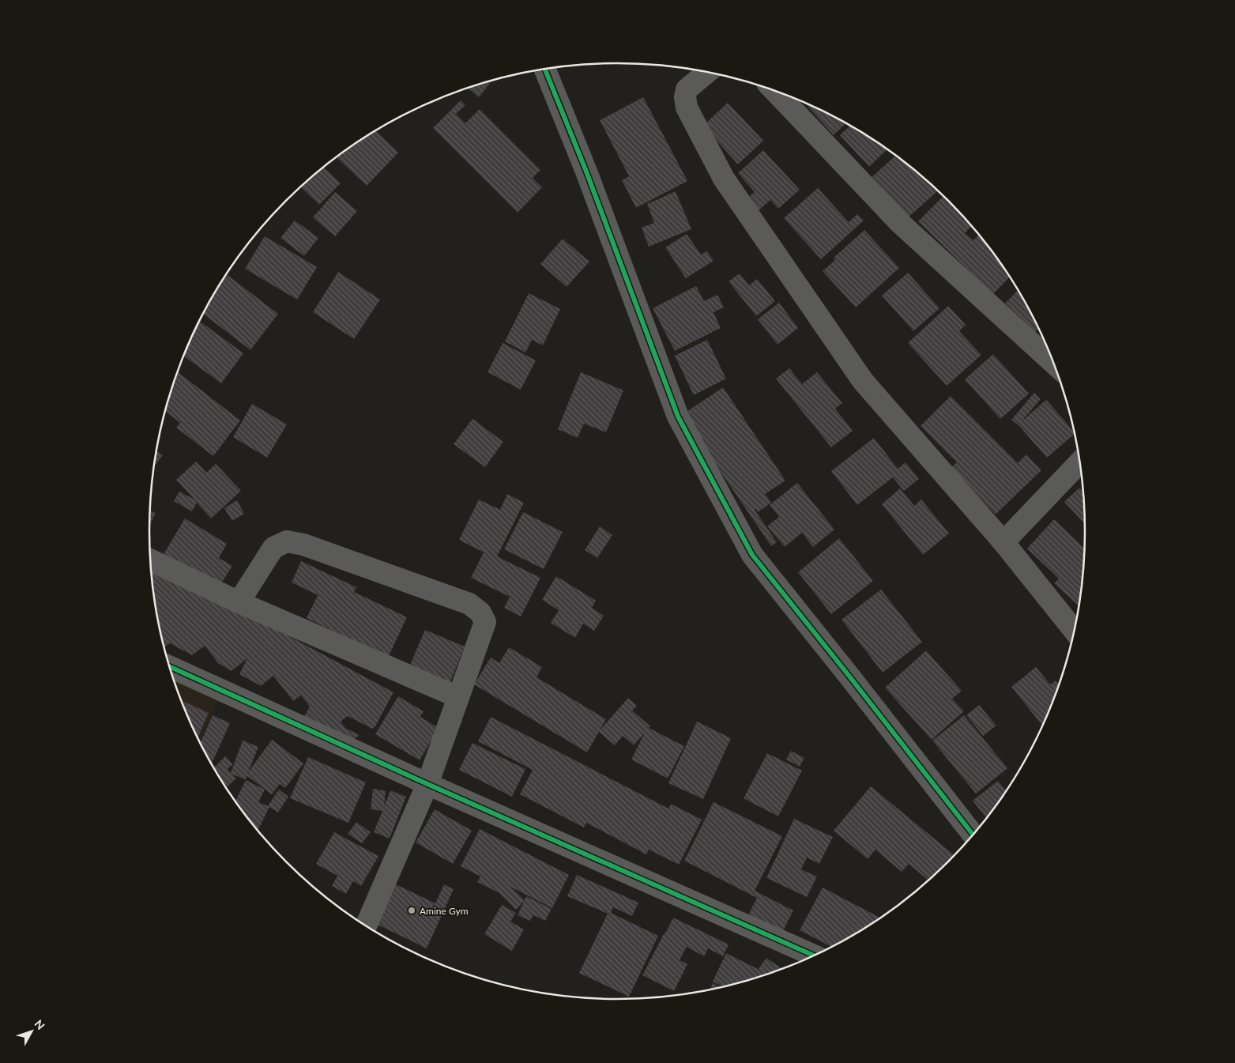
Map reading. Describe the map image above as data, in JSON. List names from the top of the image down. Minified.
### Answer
{"places":["Amine Gym"],"north":"top right"}
